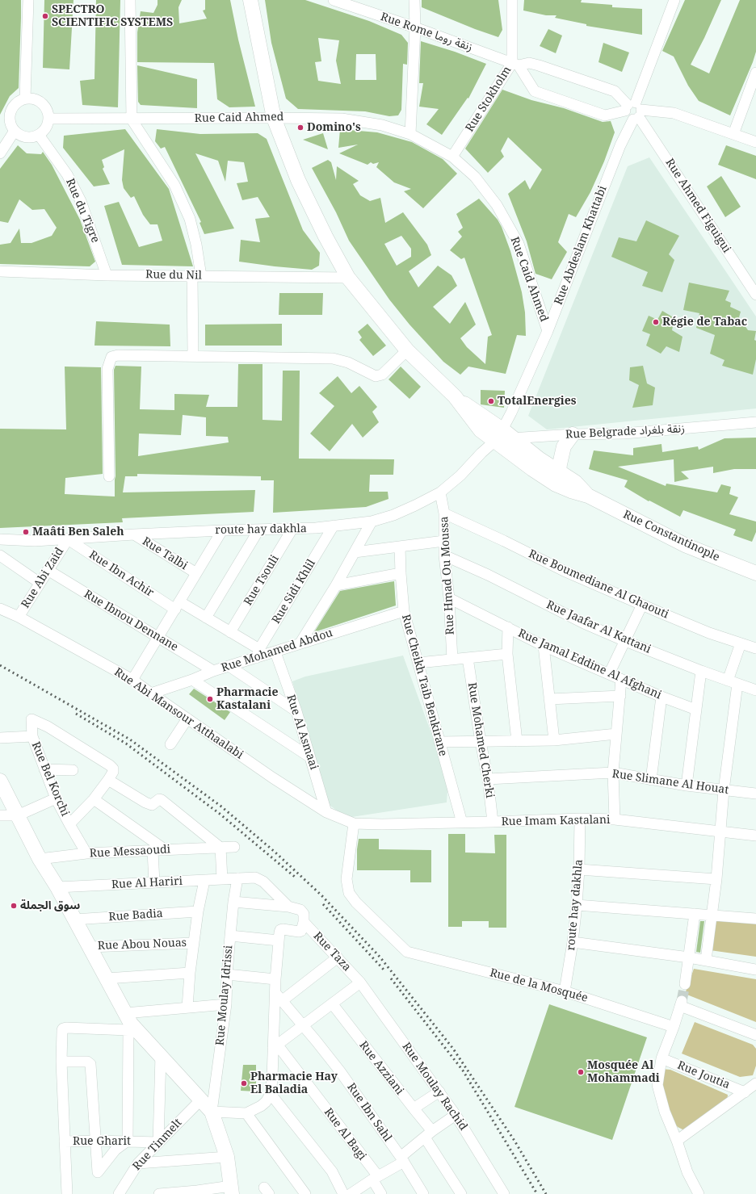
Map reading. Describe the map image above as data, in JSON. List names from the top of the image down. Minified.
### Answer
{"streets":{"street":["Rue Rome زنقة روما","Rue Stokholm","Rue Caid Ahmed","Rue Ahmed Figuigui","Rue du Tigre","Rue Abdeslam Khattabi","Rue du Nil","Rue Belgrade زنقة بلغراد","route hay dakhla","Rue Constantinople","Rue Talbi","Rue Ibn Achir","Rue Hmad Ou Moussa","Rue Abi Zaid","Rue Tsouli","Rue Boumediane Al Ghaouti","Rue Sidi Khlil","Rue Ibnou Dennane","Rue Jaafar Al Kattani","Rue Mohamed Abdou","Rue Jamal Eddine Al Afghani","Rue Cheikh Taib Benkirane","Rue Abi Mansour Atthaalabi","Rue Al Asmaai","Rue Mohamed Cherki","Rue Bel Korchi","Rue Slimane Al Houat","Rue Imam Kastalani","Rue Messaoudi","Rue Al Hariri","Rue Badia","Rue Abou Nouas","Rue Taza","Rue de la Mosquée","Rue Moulay Idrissi","Rue Azziani","Rue Joutia","Rue Moulay Rachid","Rue Ibn Sahl","Rue Al Bagi","Rue Gharit","Rue Tinmelt"]},"crossings":[["Rue Rome زنقة روما","Rue Stokholm"],["Rue Rome زنقة روما","Rue Ahmed Figuigui"],["Rue Rome زنقة روما","Rue Abdeslam Khattabi"],["Rue Stokholm","Rue Caid Ahmed"],["Rue Caid Ahmed","Rue du Tigre"],["Rue Caid Ahmed","Rue Abdeslam Khattabi"],["Rue Ahmed Figuigui","Rue Abdeslam Khattabi"],["Rue du Tigre","Rue du Nil"],["Rue Abdeslam Khattabi","Rue Belgrade زنقة بلغراد"],["Rue Abdeslam Khattabi","route hay dakhla"],["Rue Abdeslam Khattabi","Rue Constantinople"],["Rue Belgrade زنقة بلغراد","route hay dakhla"],["Rue Belgrade زنقة بلغراد","Rue Constantinople"],["route hay dakhla","Rue Constantinople"],["route hay dakhla","Rue Talbi"],["route hay dakhla","Rue Ibn Achir"],["route hay dakhla","Rue Hmad Ou Moussa"],["route hay dakhla","Rue Abi Zaid"],["route hay dakhla","Rue Tsouli"],["route hay dakhla","Rue Sidi Khlil"],["route hay dakhla","Rue Imam Kastalani"],["route hay dakhla","Rue de la Mosquée"],["Rue Ibn Achir","Rue Abi Zaid"],["Rue Ibn Achir","Rue Tsouli"],["Rue Ibn Achir","Rue Sidi Khlil"],["Rue Ibn Achir","Rue Mohamed Abdou"],["Rue Hmad Ou Moussa","Rue Boumediane Al Ghaouti"],["Rue Hmad Ou Moussa","Rue Jaafar Al Kattani"],["Rue Hmad Ou Moussa","Rue Jamal Eddine Al Afghani"],["Rue Abi Zaid","Rue Ibnou Dennane"],["Rue Abi Zaid","Rue Abi Mansour Atthaalabi"],["Rue Sidi Khlil","Rue Mohamed Abdou"],["Rue Ibnou Dennane","Rue Mohamed Abdou"],["Rue Mohamed Abdou","Rue Cheikh Taib Benkirane"],["Rue Mohamed Abdou","Rue Abi Mansour Atthaalabi"],["Rue Mohamed Abdou","Rue Al Asmaai"],["Rue Cheikh Taib Benkirane","Rue Imam Kastalani"],["Rue Abi Mansour Atthaalabi","Rue Al Asmaai"],["Rue Abi Mansour Atthaalabi","Rue Imam Kastalani"],["Rue Abi Mansour Atthaalabi","Rue de la Mosquée"],["Rue Mohamed Cherki","Rue Slimane Al Houat"],["Rue Mohamed Cherki","Rue Imam Kastalani"],["Rue Bel Korchi","Rue Messaoudi"],["Rue Imam Kastalani","Rue de la Mosquée"],["Rue Al Hariri","Rue Moulay Idrissi"],["Rue Taza","Rue Moulay Rachid"],["Rue Gharit","Rue Tinmelt"]],"places":["SPECTRO SCIENTIFIC SYSTEMS","Domino's","Régie de Tabac","TotalEnergies","Maâti Ben Saleh","Pharmacie Kastalani","سوق الجملة","Mosquée Al Mohammadi","Pharmacie Hay El Baladia"]}
